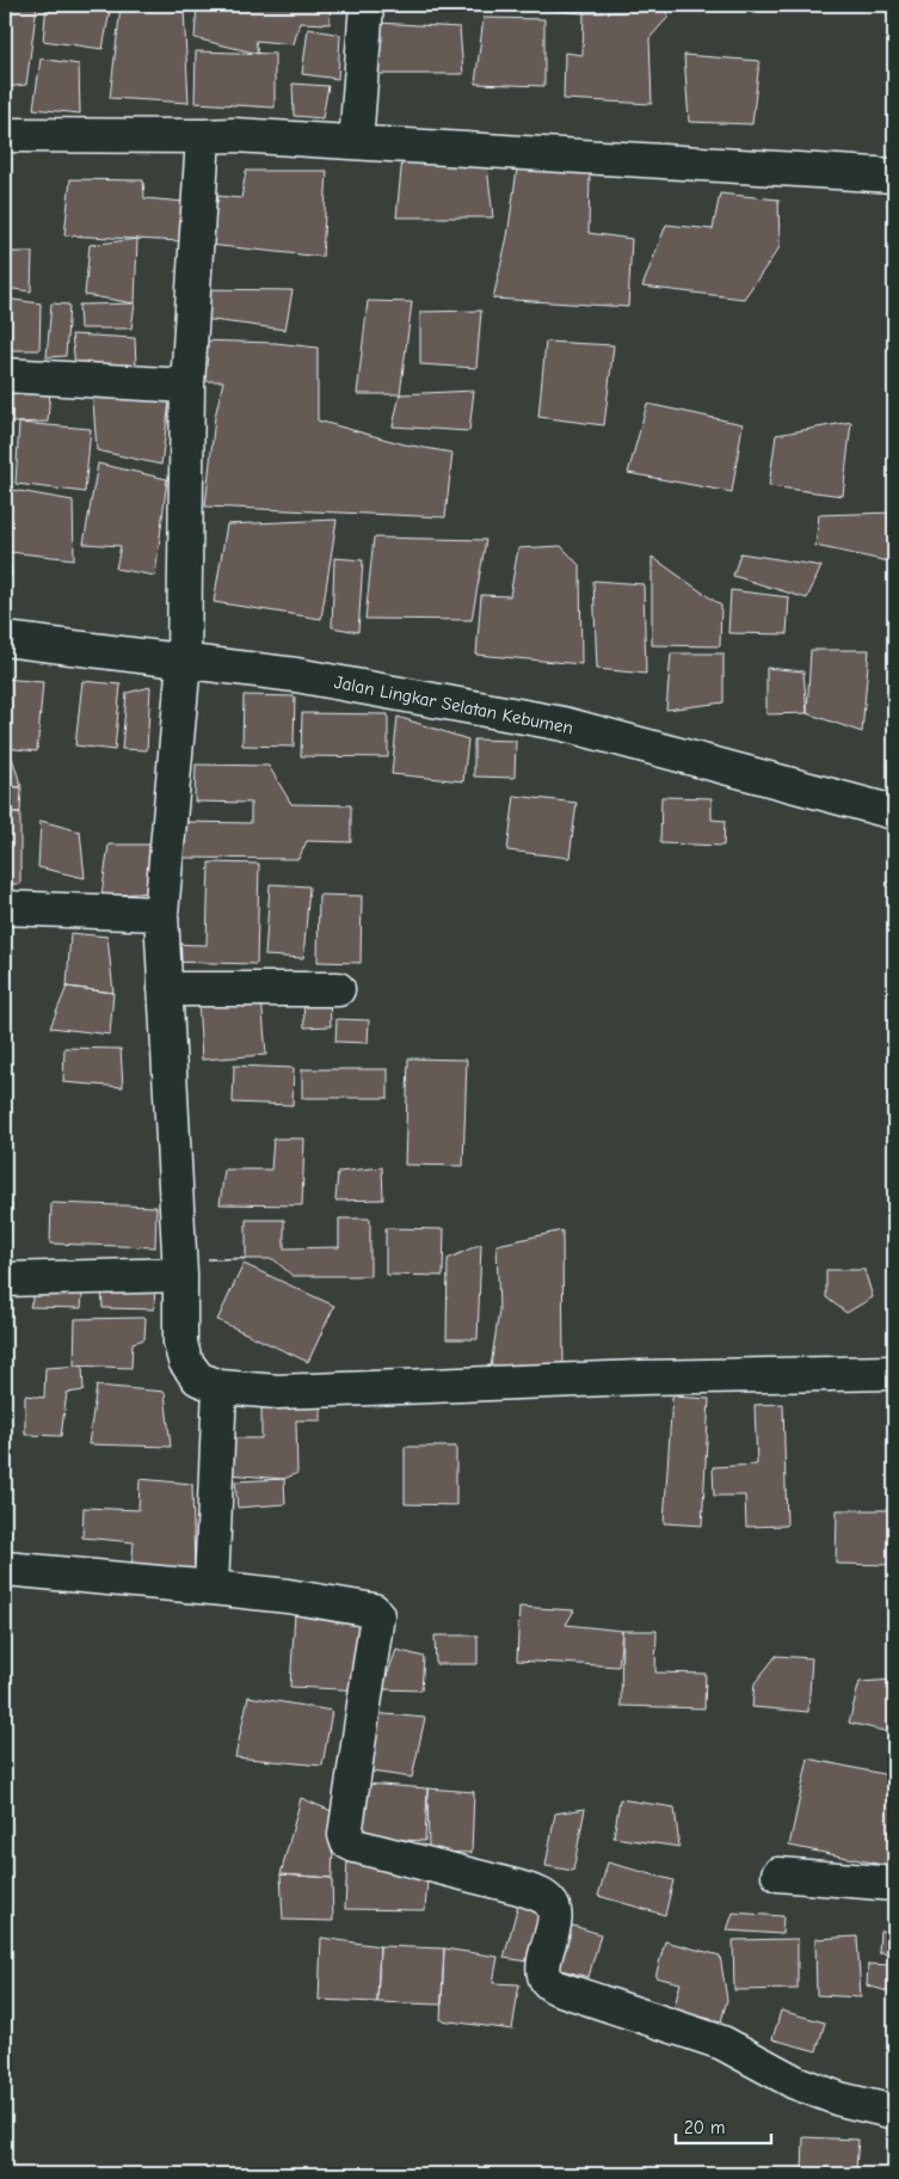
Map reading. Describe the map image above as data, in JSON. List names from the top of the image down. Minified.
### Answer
{"streets":{"main road":["Jalan Lingkar Selatan Kebumen"]},"scale_bar":"20 m"}
